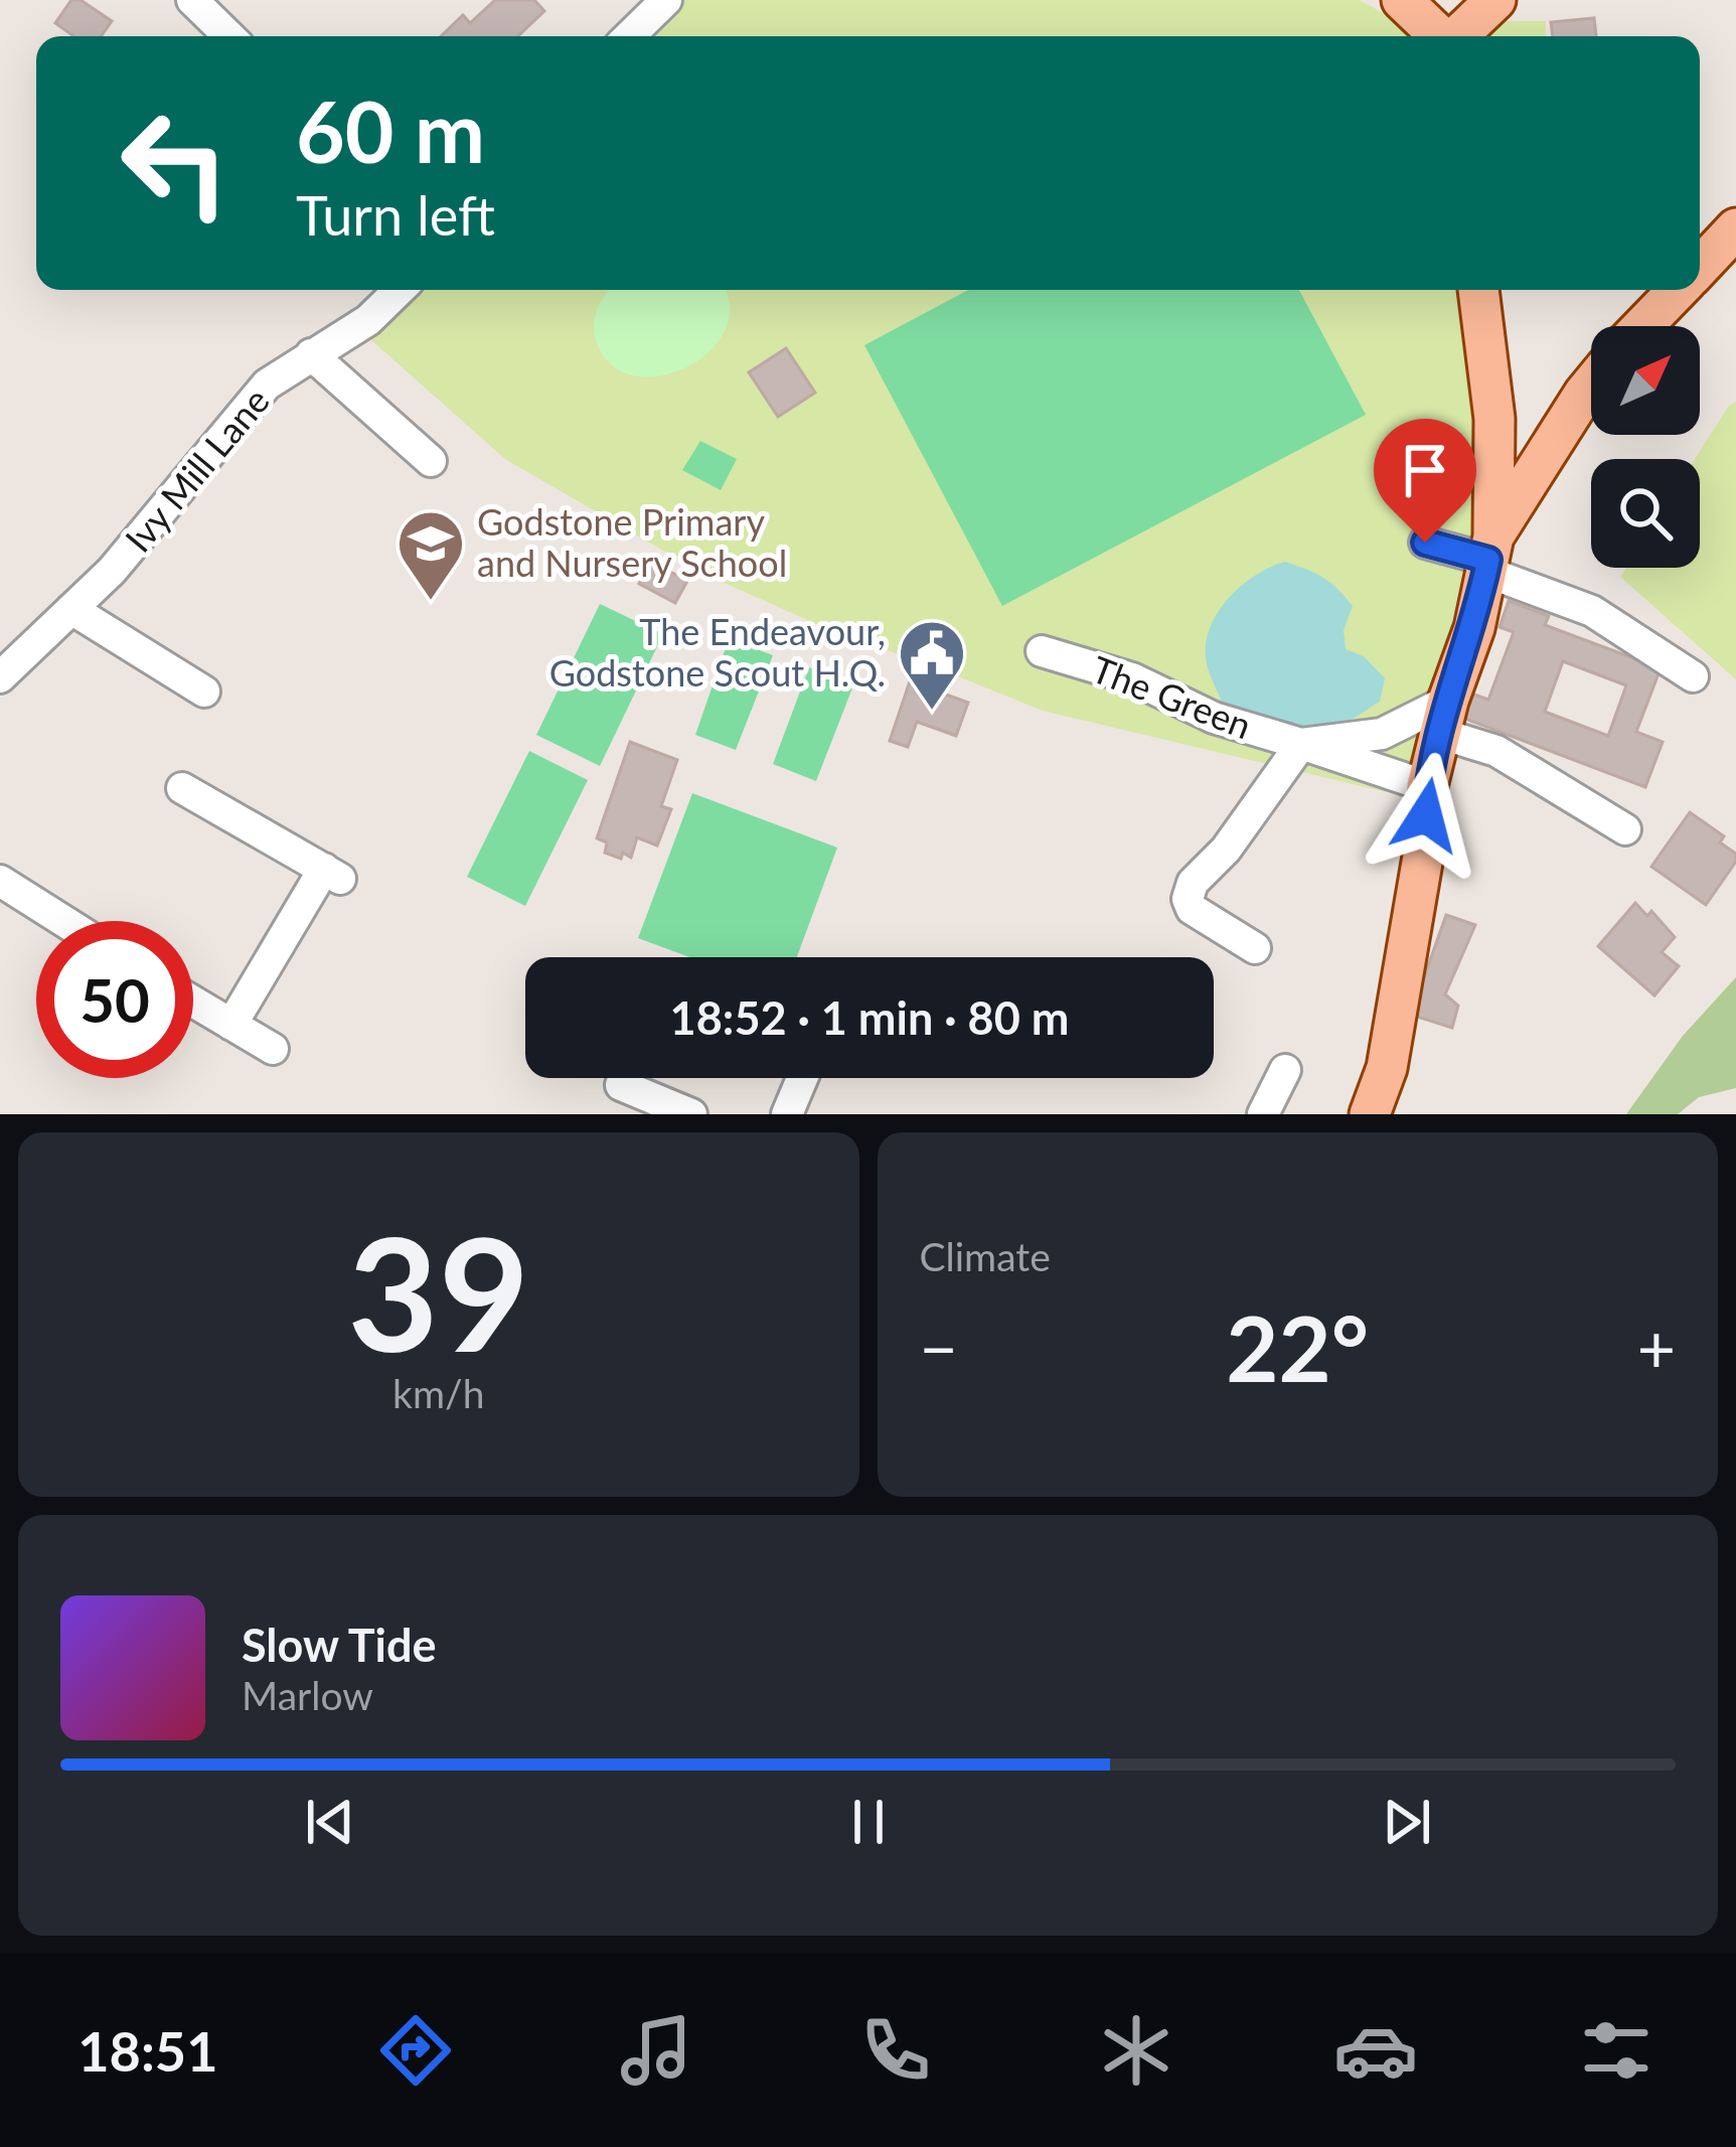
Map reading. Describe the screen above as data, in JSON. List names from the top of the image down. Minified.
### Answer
{"streets":{"street":["Ivy Mill Lane","The Green"]},"places":{"school or university":["Godstone Primary and Nursery School"],"public building":["The Endeavour, Godstone Scout H.Q."]},"north":"top right","page":{"turn":["60 m","Turn left"],"limit":"50","trip":"18:52 · 1 min · 80 m","tile":[["39","km/h"],"Climate"],"heat":["−","22°","+"],"song":["Slow Tide","Marlow"],"tabs":"18:51"}}
